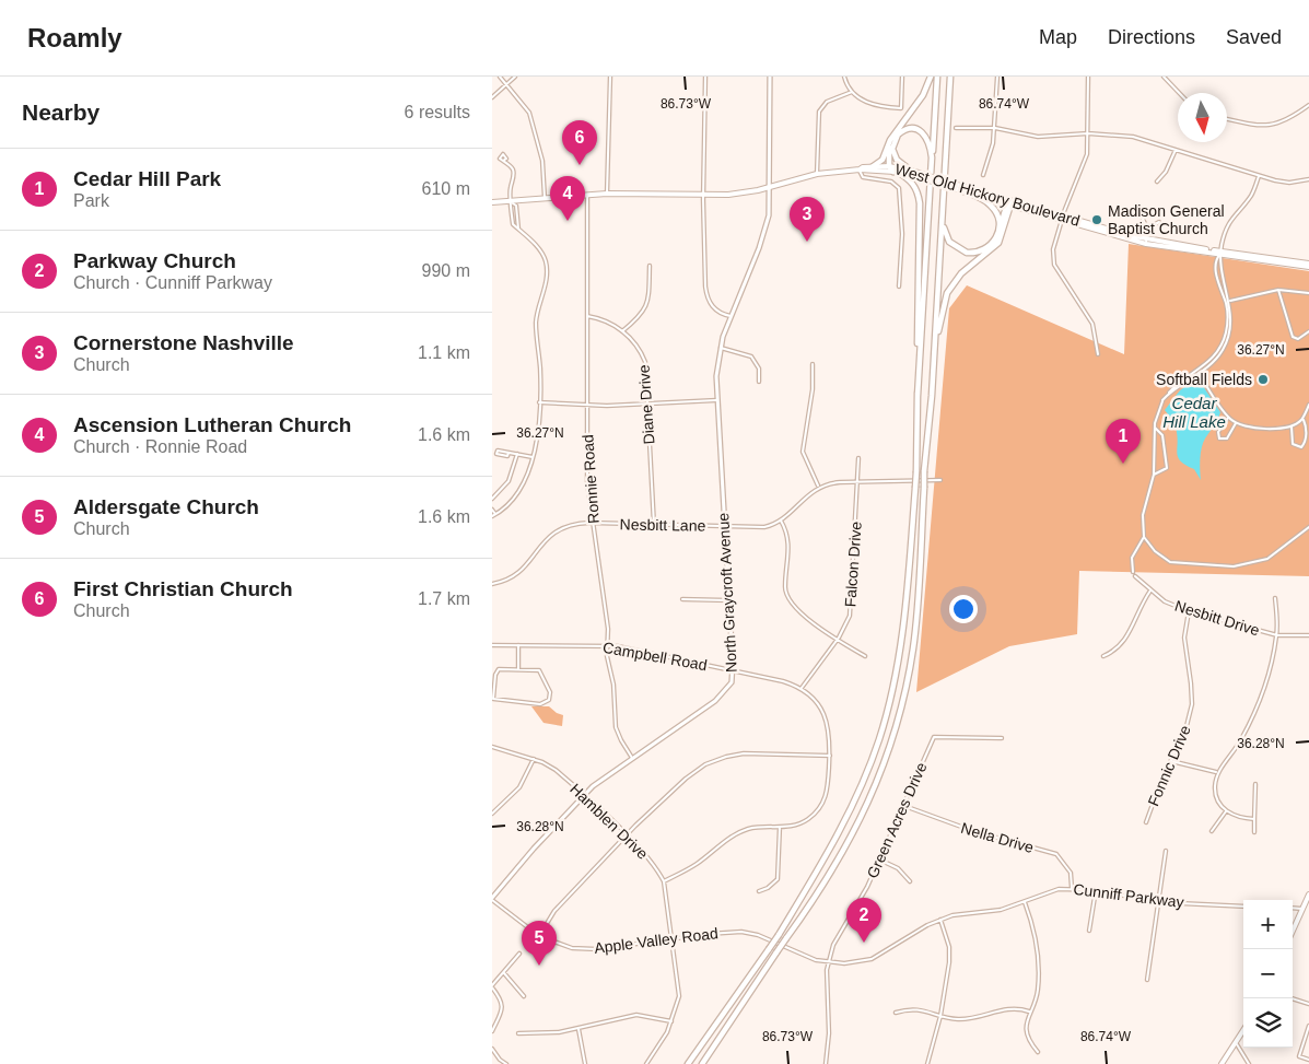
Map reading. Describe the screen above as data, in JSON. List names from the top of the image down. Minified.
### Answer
{"streets":{"main road":["West Old Hickory Boulevard"],"street":["Diane Drive","Ronnie Road","Nesbitt Lane","Falcon Drive","North Graycroft Avenue","Nesbitt Drive","Campbell Road","Fonnic Drive","Green Acres Drive","Hamblen Drive","Nella Drive","Cunniff Parkway","Apple Valley Road"]},"crossings":[["West Old Hickory Boulevard","Ronnie Road"],["West Old Hickory Boulevard","North Graycroft Avenue"],["Diane Drive","Ronnie Road"],["Diane Drive","Nesbitt Lane"],["Ronnie Road","Nesbitt Lane"],["Ronnie Road","North Graycroft Avenue"],["Ronnie Road","Campbell Road"],["Nesbitt Lane","North Graycroft Avenue"],["Falcon Drive","Campbell Road"],["North Graycroft Avenue","Campbell Road"],["North Graycroft Avenue","Hamblen Drive"],["North Graycroft Avenue","Apple Valley Road"],["Nesbitt Drive","Fonnic Drive"],["Green Acres Drive","Nella Drive"],["Green Acres Drive","Cunniff Parkway"],["Green Acres Drive","Apple Valley Road"],["Hamblen Drive","Apple Valley Road"],["Nella Drive","Cunniff Parkway"],["Cunniff Parkway","Apple Valley Road"]],"water":["Cedar Hill Lake"],"places":["Madison General Baptist Church","Softball Fields"],"north":"bottom","page":{"header":"Roamly","nav":["Map","Directions","Saved"],"heading":["Nearby","6 results"],"pins":["6","4","3","1","2","5"],"list":[{"mark":"1","name":"Cedar Hill Park","note":"Park","value":"610 m"},{"mark":"2","name":"Parkway Church","note":"Church · Cunniff Parkway","value":"990 m"},{"mark":"3","name":"Cornerstone Nashville","note":"Church","value":"1.1 km"},{"mark":"4","name":"Ascension Lutheran Church","note":"Church · Ronnie Road","value":"1.6 km"},{"mark":"5","name":"Aldersgate Church","note":"Church","value":"1.6 km"},{"mark":"6","name":"First Christian Church","note":"Church","value":"1.7 km"}],"map_buttons":["+","−"]},"coordinates":["86.73°W","86.74°W","36.27°N","36.28°N"]}
